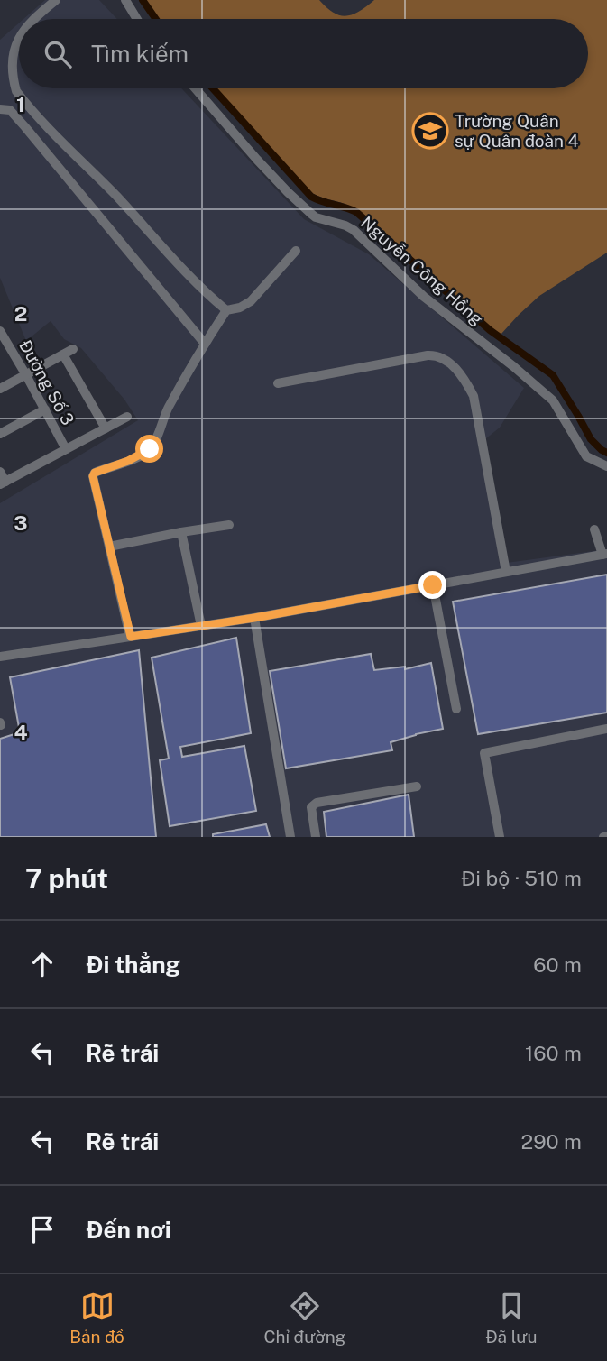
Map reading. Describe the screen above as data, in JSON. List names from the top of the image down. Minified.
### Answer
{"streets":{"street":["Nguyễn Công Hồng","Đường Số 3"]},"places":{"school or university":["Trường Quân sự Quân đoàn 4"]},"page":{"search":"Tìm kiếm","heading":["7 phút","Đi bộ · 510 m"],"list":[["Đi thẳng","60 m"],["Rẽ trái","160 m"],["Rẽ trái","290 m"],"Đến nơi"],"nav":["Bản đồ","Chỉ đường","Đã lưu"]},"grid":{"rows":["1","2","3","4"]}}
